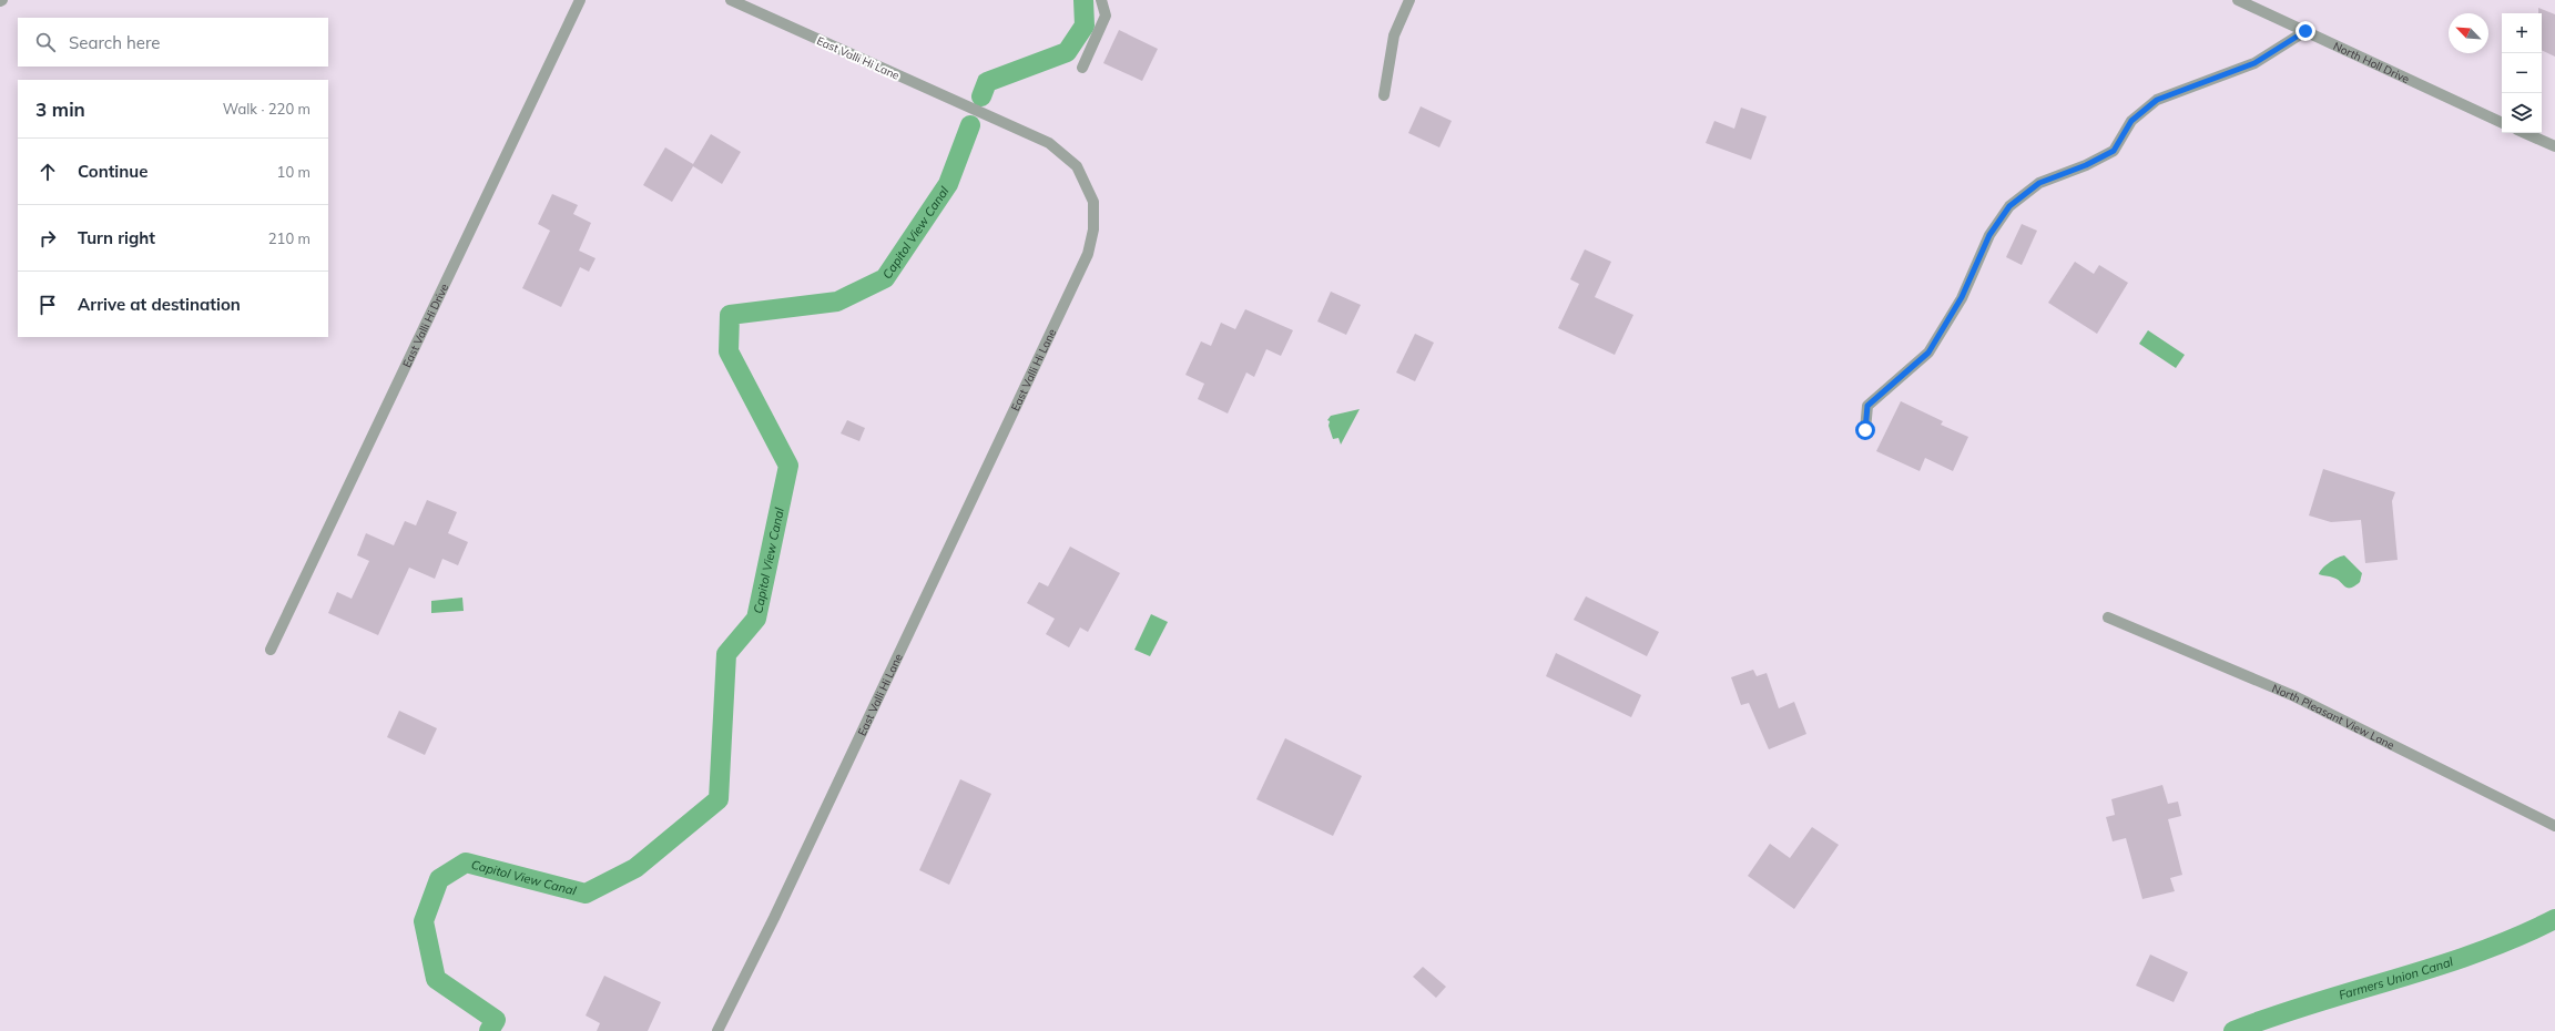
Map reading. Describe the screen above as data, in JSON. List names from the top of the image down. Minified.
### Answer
{"streets":{"street":["East Valli Hi Lane","North Holl Drive","East Valli Hi Drive","North Pleasant View Lane"]},"water":["Capitol View Canal","Farmers Union Canal"],"north":"top left","page":{"map_buttons":["+","−"],"search":"Search here","heading":["3 min","Walk · 220 m"],"list":[["Continue","10 m"],["Turn right","210 m"],"Arrive at destination"]}}
